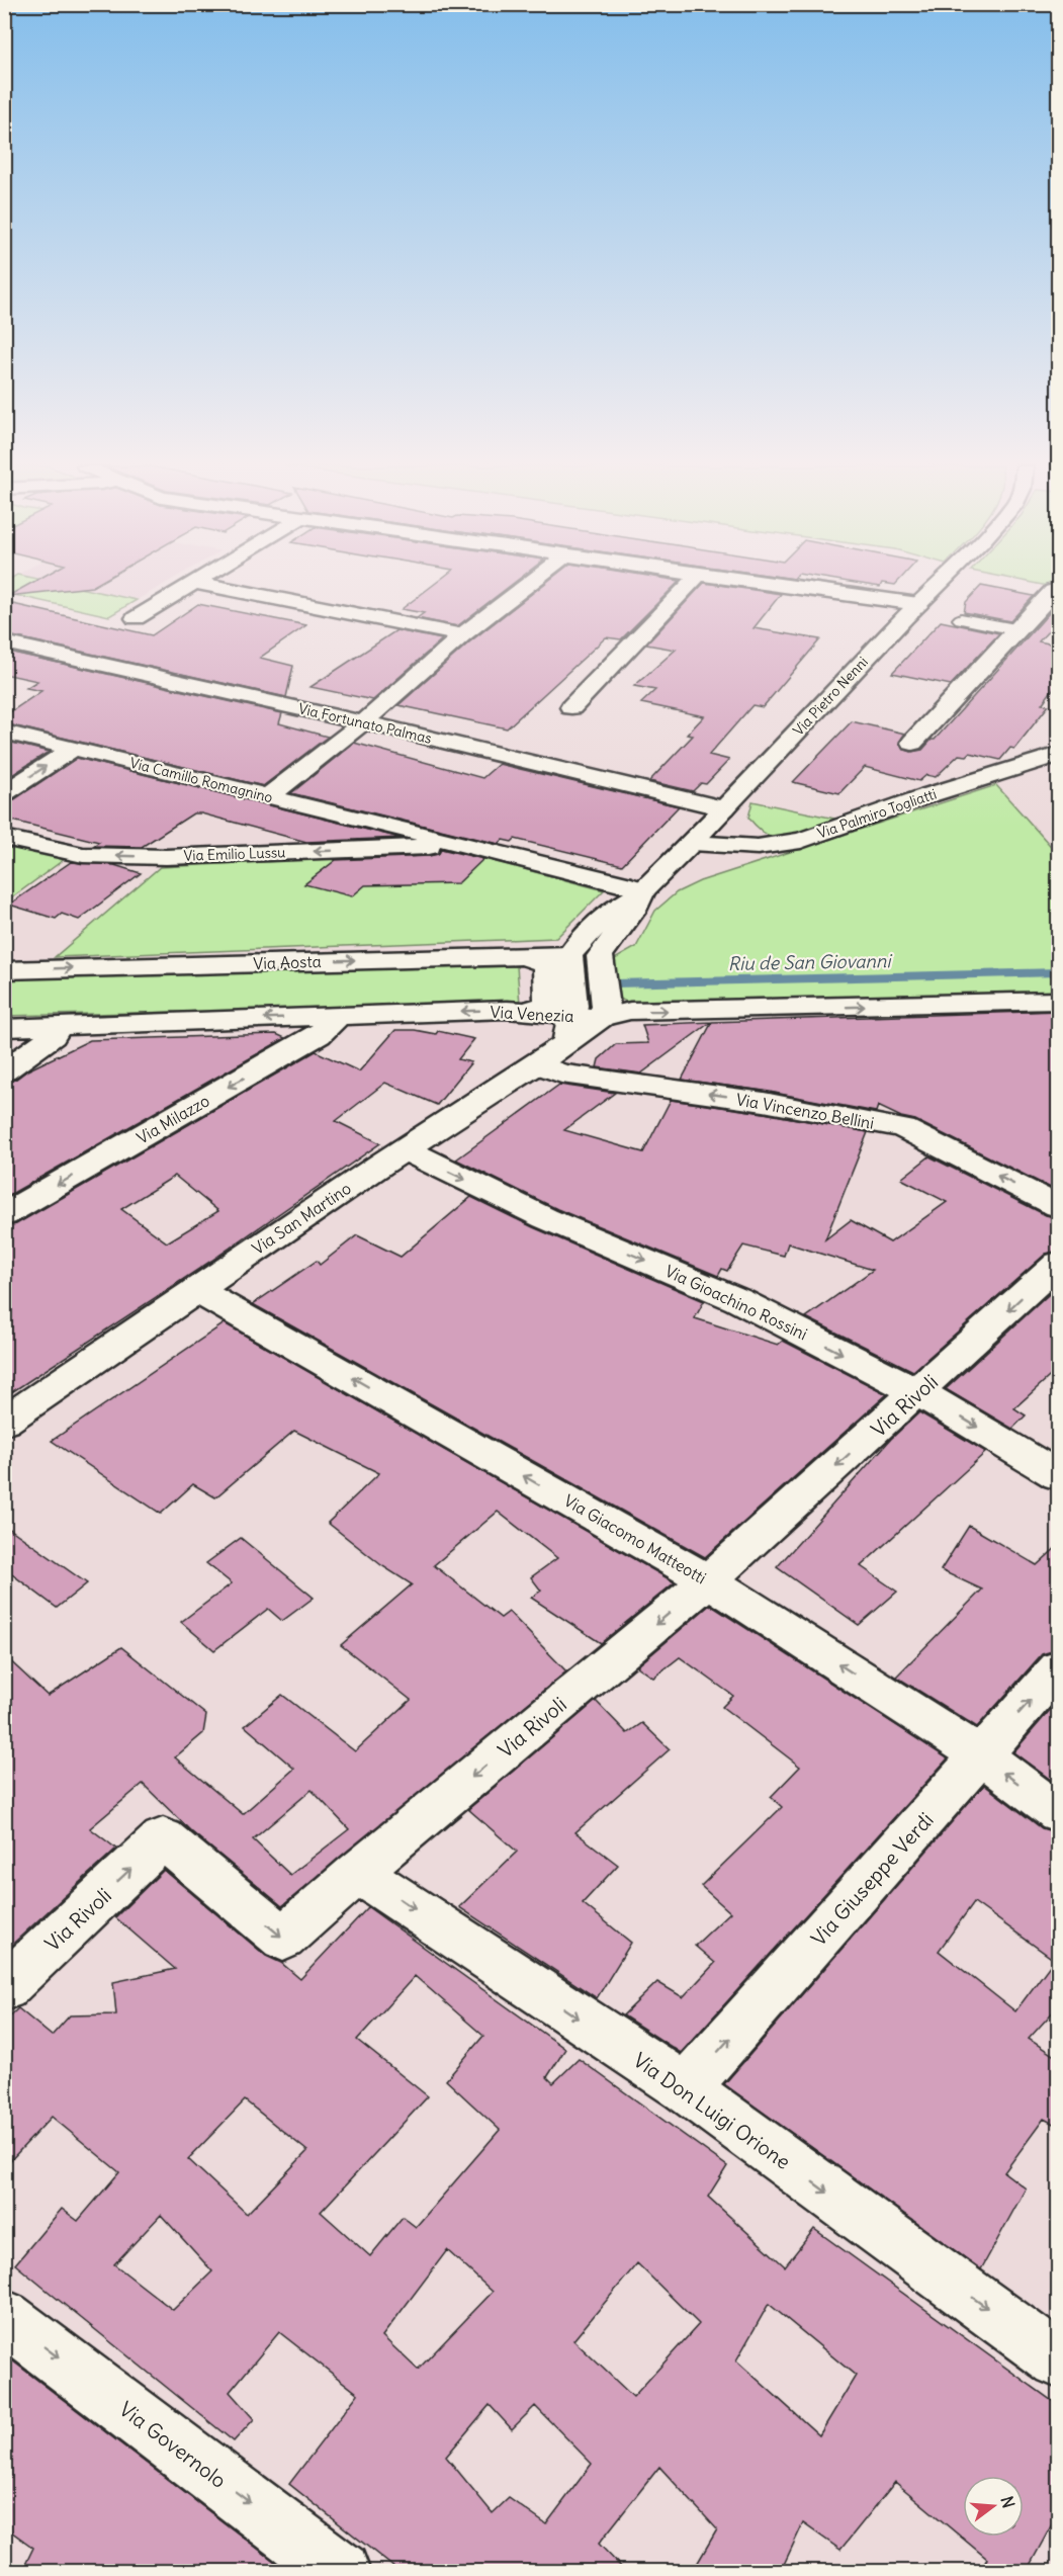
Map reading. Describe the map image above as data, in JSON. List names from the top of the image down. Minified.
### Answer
{"streets":{"street":["Via Pietro Nenni","Via Fortunato Palmas","Via Camillo Romagnino","Via Palmiro Togliatti","Via Emilio Lussu","Via Aosta","Via Venezia","Via Vincenzo Bellini","Via Milazzo","Via San Martino","Via Gioachino Rossini","Via Rivoli","Via Giacomo Matteotti","Via Giuseppe Verdi","Via Don Luigi Orione","Via Governolo"]},"crossings":[["Via Pietro Nenni","Via Fortunato Palmas"],["Via Pietro Nenni","Via Camillo Romagnino"],["Via Pietro Nenni","Via Palmiro Togliatti"],["Via Pietro Nenni","Via Aosta"],["Via Pietro Nenni","Via San Martino"],["Via Camillo Romagnino","Via Emilio Lussu"],["Via Venezia","Via Milazzo"],["Via Venezia","Via San Martino"],["Via Vincenzo Bellini","Via San Martino"],["Via San Martino","Via Gioachino Rossini"],["Via San Martino","Via Giacomo Matteotti"],["Via Gioachino Rossini","Via Rivoli"],["Via Rivoli","Via Giacomo Matteotti"],["Via Rivoli","Via Don Luigi Orione"],["Via Giacomo Matteotti","Via Giuseppe Verdi"],["Via Giuseppe Verdi","Via Don Luigi Orione"]],"one_way":["Via Aosta","Via Venezia","Via Milazzo","Via Gioachino Rossini","Via Giacomo Matteotti","Via Giuseppe Verdi","Via Don Luigi Orione","Via Governolo"],"water":["Riu de San Giovanni"],"north":"right"}
